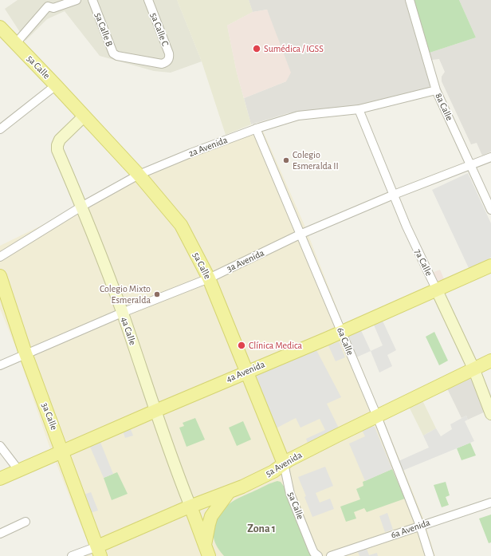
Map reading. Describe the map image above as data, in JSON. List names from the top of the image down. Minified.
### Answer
{"streets":{"main road":["5a Calle","7a Calle","4a Calle","4a Avenida","3a Calle","5a Avenida"],"street":["5a Calle B","5a Calle C","8a Calle","2a Avenida","3a Avenida","6a Calle","6a Avenida"]},"crossings":[["5a Calle B","5a Calle C"],["5a Calle","2a Avenida"],["5a Calle","3a Avenida"],["5a Calle","4a Calle"],["5a Calle","4a Avenida"],["5a Calle","5a Avenida"],["8a Calle","2a Avenida"],["8a Calle","3a Avenida"],["2a Avenida","7a Calle"],["2a Avenida","4a Calle"],["2a Avenida","6a Calle"],["3a Avenida","7a Calle"],["3a Avenida","4a Calle"],["3a Avenida","6a Calle"],["3a Avenida","3a Calle"],["7a Calle","4a Avenida"],["7a Calle","5a Avenida"],["4a Calle","4a Avenida"],["4a Calle","5a Avenida"],["6a Calle","4a Avenida"],["6a Calle","5a Avenida"],["6a Calle","6a Avenida"],["4a Avenida","3a Calle"],["3a Calle","5a Avenida"]],"districts":["Zona 1"],"places":["Sumédica / IGSS","Colegio Esmeralda II","Colegio Mixto Esmeralda","Clínica Medica"]}
